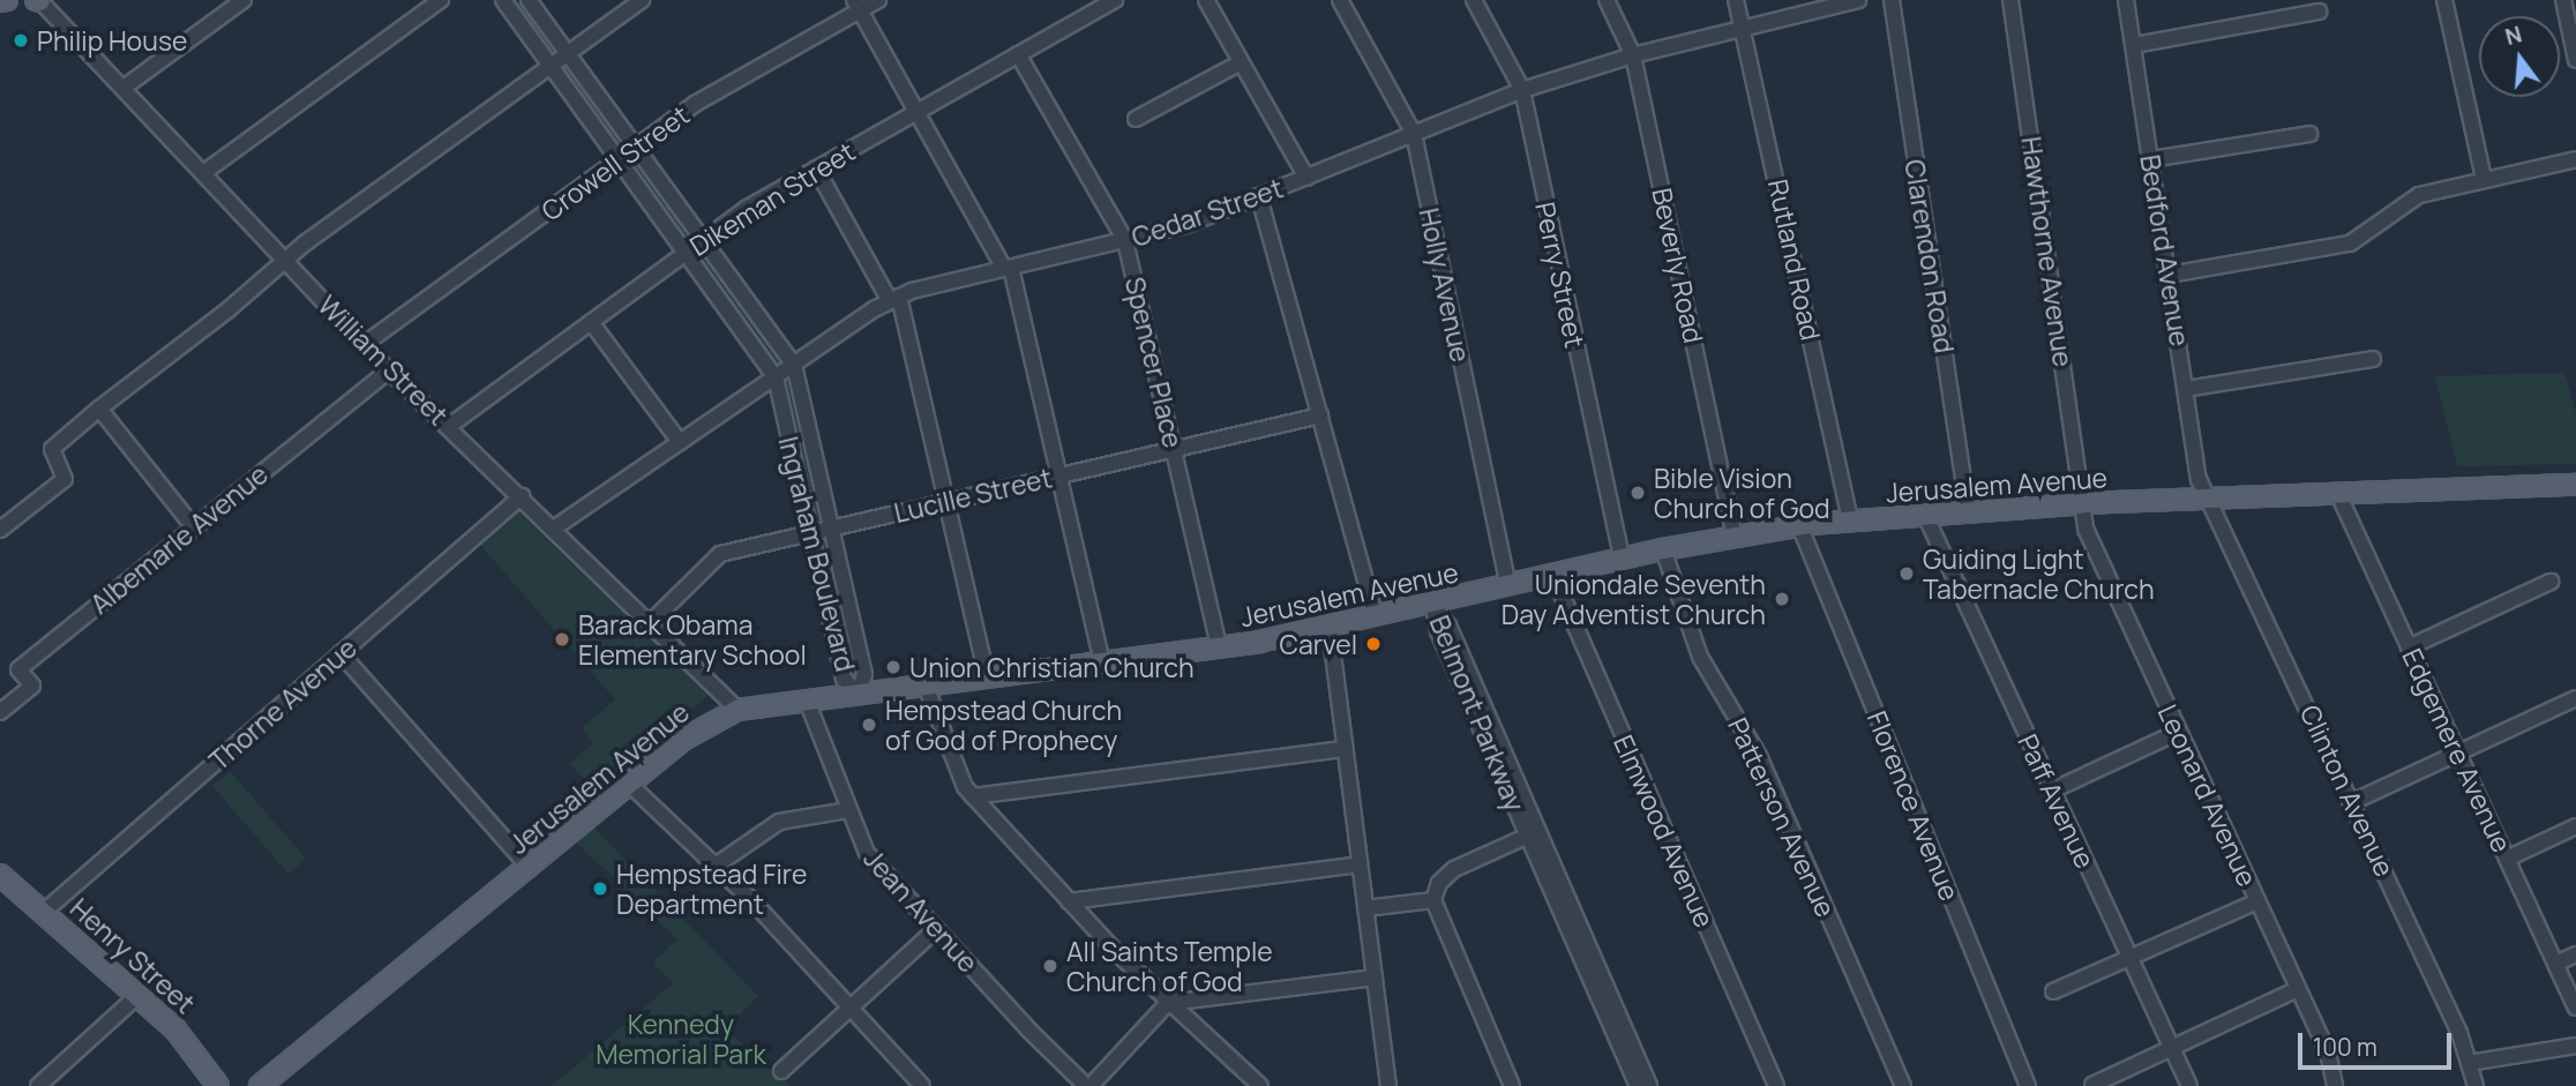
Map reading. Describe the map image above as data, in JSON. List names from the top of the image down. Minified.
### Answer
{"streets":{"main road":["Jerusalem Avenue","Henry Street"],"street":["Crowell Street","Dikeman Street","Cedar Street","Bedford Avenue","Hawthorne Avenue","Clarendon Road","Rutland Road","Beverly Road","Perry Street","Holly Avenue","William Street","Spencer Place","Lucille Street","Albemarle Avenue","Ingraham Boulevard","Thorne Avenue","Belmont Parkway","Edgemere Avenue","Clinton Avenue","Leonard Avenue","Paff Avenue","Florence Avenue","Patterson Avenue","Elmwood Avenue","Jean Avenue"]},"crossings":[["Crowell Street","William Street"],["Crowell Street","Ingraham Boulevard"],["Dikeman Street","William Street"],["Dikeman Street","Spencer Place"],["Dikeman Street","Ingraham Boulevard"],["Cedar Street","Rutland Road"],["Cedar Street","Beverly Road"],["Cedar Street","Perry Street"],["Cedar Street","Holly Avenue"],["Cedar Street","William Street"],["Cedar Street","Spencer Place"],["Cedar Street","Ingraham Boulevard"],["Bedford Avenue","Jerusalem Avenue"],["Bedford Avenue","Clinton Avenue"],["Hawthorne Avenue","Jerusalem Avenue"],["Hawthorne Avenue","Leonard Avenue"],["Clarendon Road","Jerusalem Avenue"],["Rutland Road","Jerusalem Avenue"],["Beverly Road","Jerusalem Avenue"],["Perry Street","Jerusalem Avenue"],["Holly Avenue","Jerusalem Avenue"],["William Street","Jerusalem Avenue"],["William Street","Lucille Street"],["William Street","Albemarle Avenue"],["William Street","Thorne Avenue"],["Spencer Place","Jerusalem Avenue"],["Spencer Place","Lucille Street"],["Jerusalem Avenue","Ingraham Boulevard"],["Jerusalem Avenue","Belmont Parkway"],["Jerusalem Avenue","Edgemere Avenue"],["Jerusalem Avenue","Clinton Avenue"],["Jerusalem Avenue","Leonard Avenue"],["Jerusalem Avenue","Paff Avenue"],["Jerusalem Avenue","Florence Avenue"],["Jerusalem Avenue","Patterson Avenue"],["Jerusalem Avenue","Elmwood Avenue"],["Jerusalem Avenue","Jean Avenue"],["Lucille Street","Ingraham Boulevard"],["Thorne Avenue","Henry Street"]],"parks":["Kennedy Memorial Park"],"places":["Philip House","Bible Vision Church of God","Guiding Light Tabernacle Church","Uniondale Seventh Day Adventist Church","Barack Obama Elementary School","Carvel","Union Christian Church","Hempstead Church of God of Prophecy","Hempstead Fire Department","All Saints Temple Church of God"],"scale_bar":"100 m","north":"top"}
